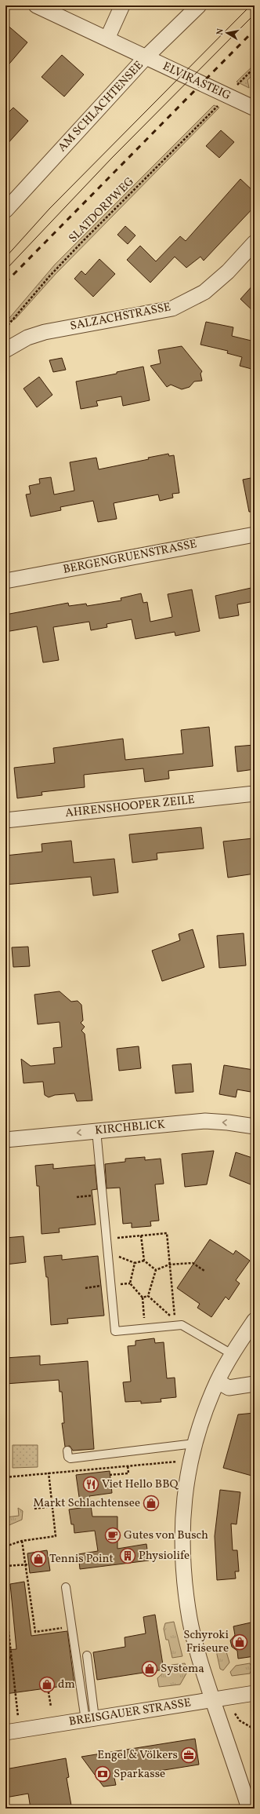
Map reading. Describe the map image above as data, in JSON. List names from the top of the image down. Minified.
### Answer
{"streets":{"street":["ELVIRASTEIG","AM SCHLACHTENSEE","SALZACHSTRASSE","BERGENGRUENSTRASSE","AHRENSHOOPER ZEILE","KIRCHBLICK","BREISGAUER STRASSE"],"path":["SLATDORPWEG"]},"crossings":[["ELVIRASTEIG","AM SCHLACHTENSEE"]],"one_way":["KIRCHBLICK"],"places":{"restaurant":["Viet Hello BBQ"],"shop":["Markt Schlachtensee","Tennis Point","Schyroki Friseure","Systema","dm"],"cafe":["Gutes von Busch"],"building":["Physiolife"],"office":["Engel & Völkers"],"bank":["Sparkasse"]},"north":"left"}
